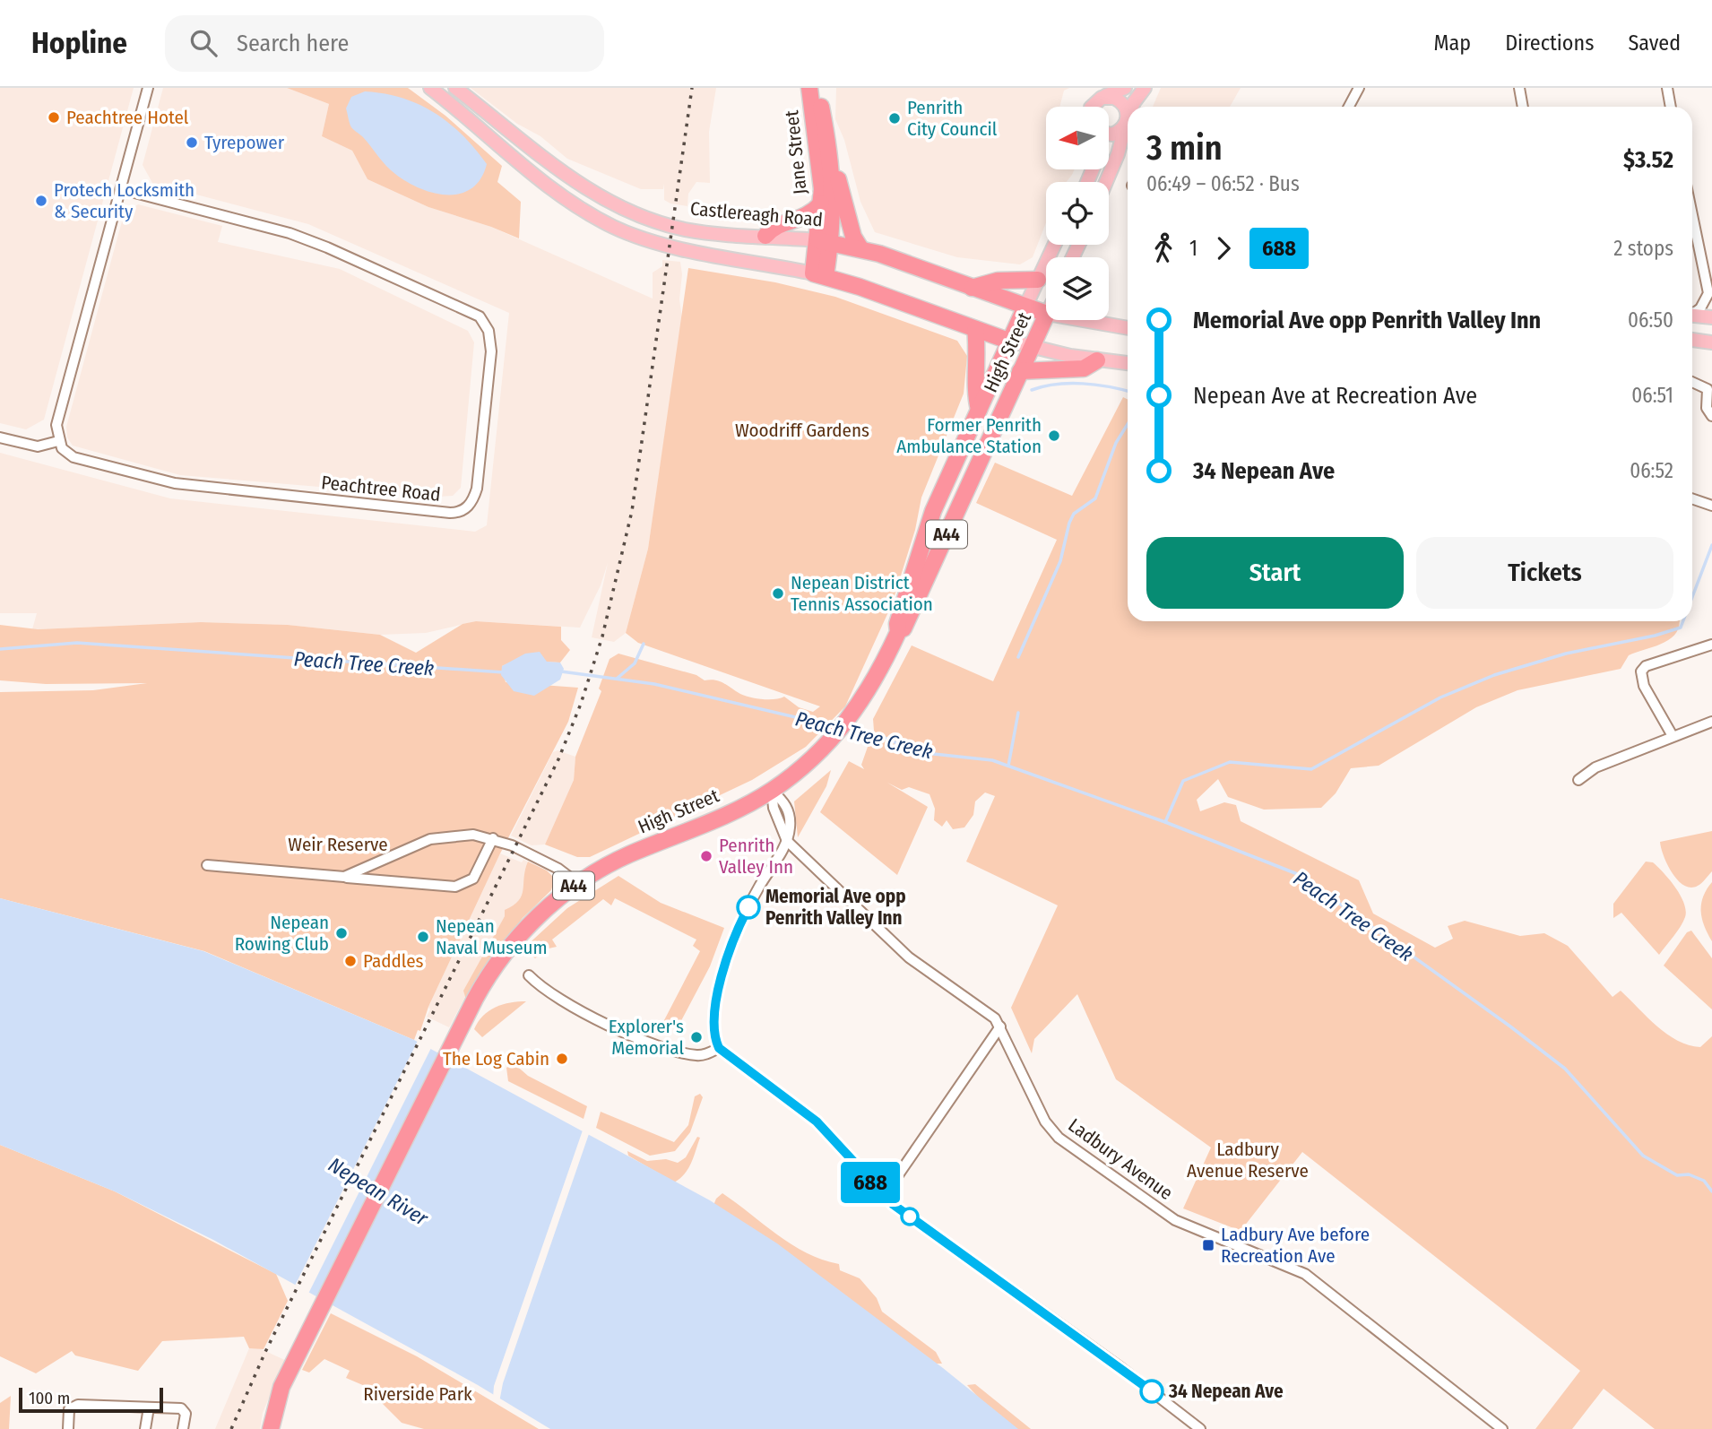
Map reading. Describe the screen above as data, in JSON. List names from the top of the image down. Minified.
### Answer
{"streets":{"highway":["Jane Street","Castlereagh Road","High Street","A44"],"street":["Peachtree Road","Ladbury Avenue"]},"crossings":[["Jane Street","Castlereagh Road"],["Castlereagh Road","High Street"],["High Street","A44"]],"water":["Peach Tree Creek","Nepean River"],"parks":["Woodriff Gardens","Weir Reserve","Ladbury Avenue Reserve","Riverside Park"],"places":{"other":["Peachtree Hotel","Penrith City Council","Tyrepower","Protech Locksmith & Security","Former Penrith Ambulance Station","Nepean District Tennis Association","Penrith Valley Inn","Memorial Ave opp Penrith Valley Inn","Nepean Rowing Club","Nepean Naval Museum","Paddles","Explorer's Memorial","The Log Cabin","34 Nepean Ave"],"transit":["Ladbury Ave before Recreation Ave"]},"lines":["bus line 688"],"scale_bar":"100 m","north":"left","page":{"header":"Hopline","search":"Search here","nav":["Map","Directions","Saved"],"on_map":"688","heading":["3 min","06:49 – 06:52 · Bus","$3.52"],"legs":["1","688","2 stops"],"list":[{"name":"Memorial Ave opp Penrith Valley Inn","value":"06:50"},{"name":"Nepean Ave at Recreation Ave","value":"06:51"},{"name":"34 Nepean Ave","value":"06:52"}],"buttons":["Start","Tickets"],"scale":"100 m"}}
